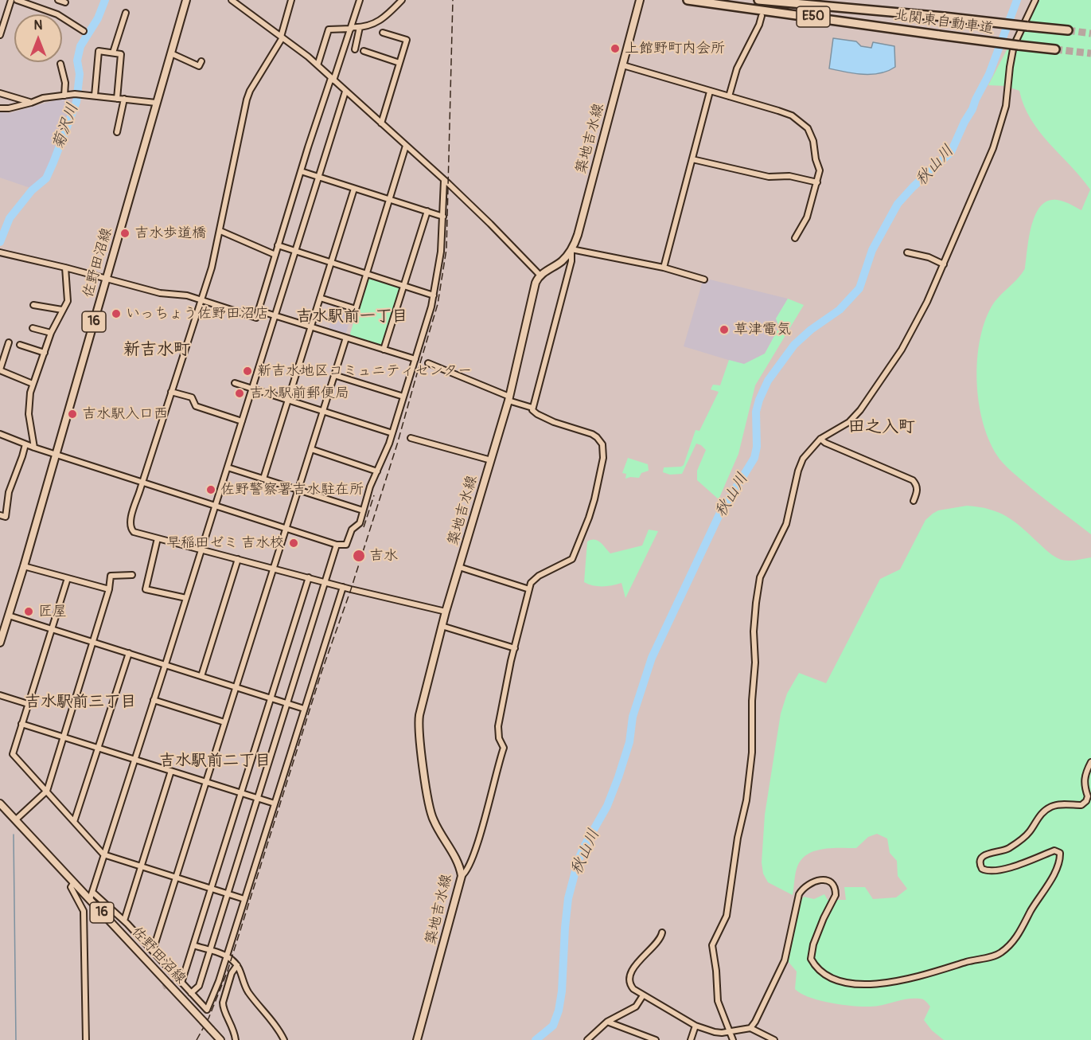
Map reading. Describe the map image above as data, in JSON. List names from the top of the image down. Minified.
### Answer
{"streets":{"highway":["E50","北関東自動車道"],"main road":["築地吉水線","佐野田沼線","16"]},"districts":["吉水駅前一丁目","新吉水町","田之入町","吉水駅前三丁目","吉水駅前二丁目"],"water":["菊沢川","秋山川"],"places":["上館野町内会所","吉水歩道橋","いっちょう佐野田沼店","草津電気","新吉水地区コミュニティセンター","吉水駅前郵便局","吉水駅入口西","佐野警察署吉水駐在所","早稲田ゼミ 吉水校","吉水","匠屋"],"north":"top"}
